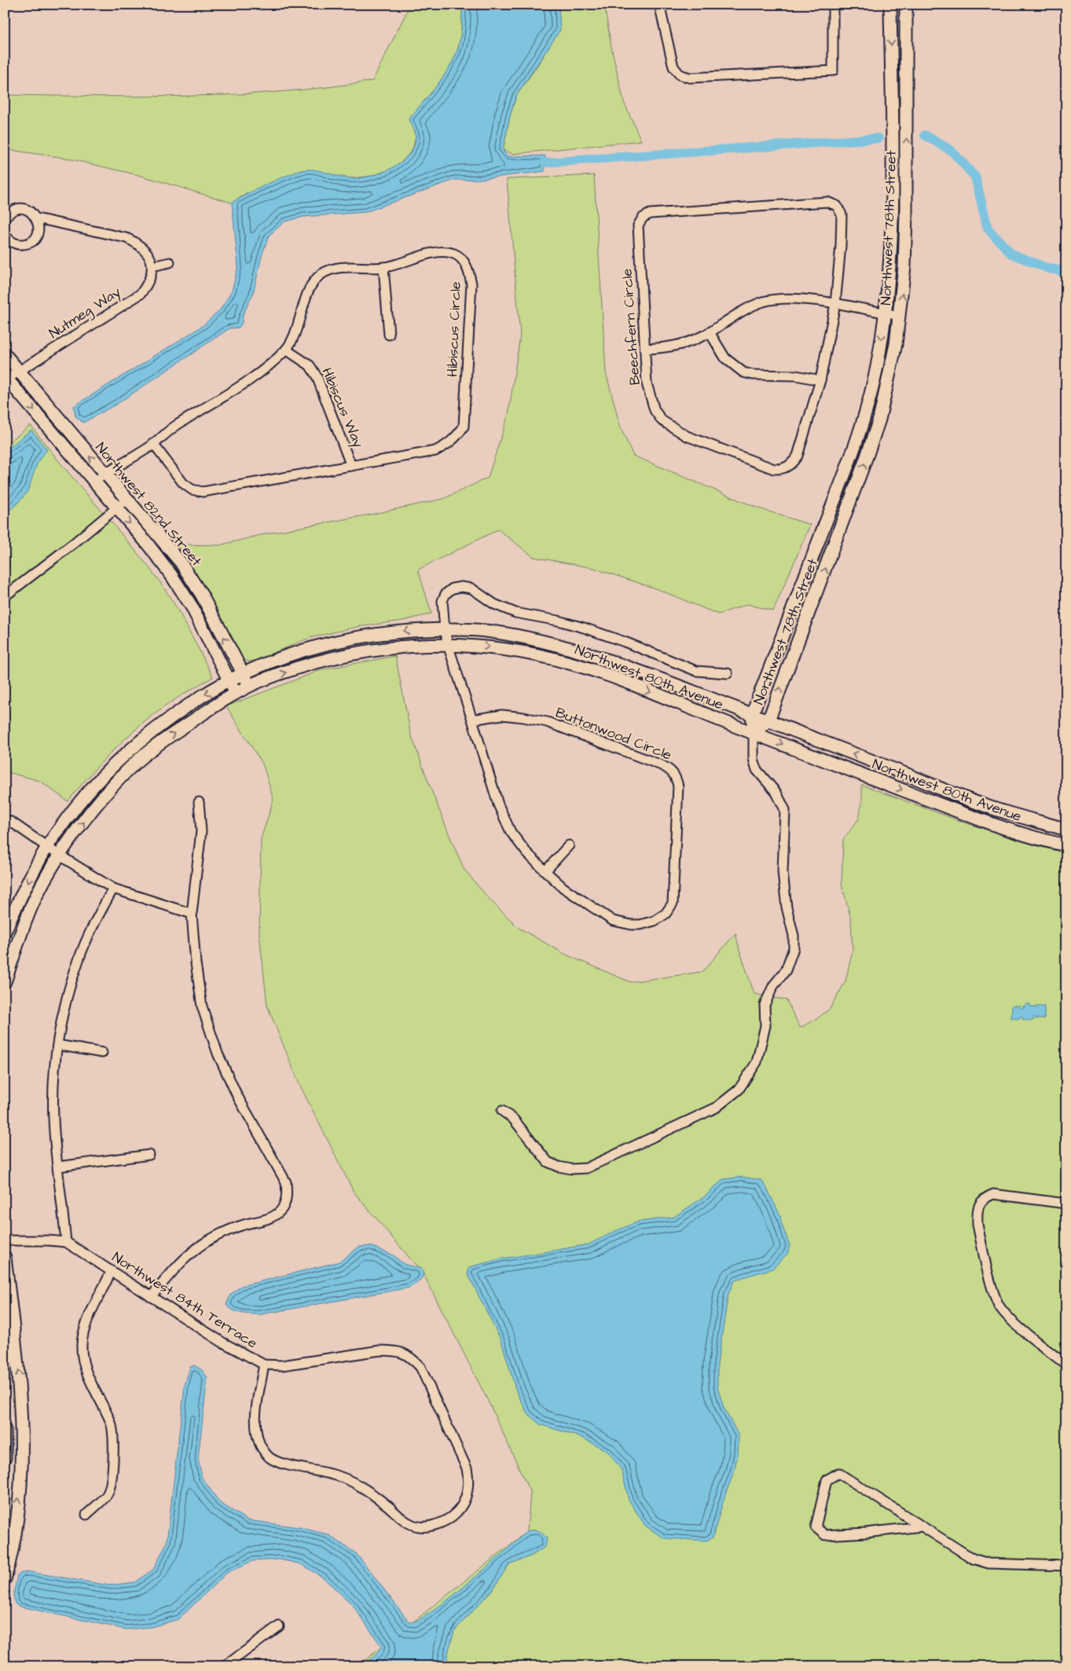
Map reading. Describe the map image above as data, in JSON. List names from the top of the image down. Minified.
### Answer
{"streets":{"street":["Northwest 78th Street","Nutmeg Way","Beechfern Circle","Hibiscus Circle","Hibiscus Way","Northwest 82nd Street","Northwest 80th Avenue","Buttonwood Circle","Northwest 84th Terrace"]},"crossings":[["Northwest 78th Street","Northwest 80th Avenue"],["Nutmeg Way","Northwest 82nd Street"],["Hibiscus Circle","Hibiscus Way"],["Hibiscus Circle","Northwest 82nd Street"],["Northwest 82nd Street","Northwest 80th Avenue"],["Northwest 80th Avenue","Buttonwood Circle"]]}
